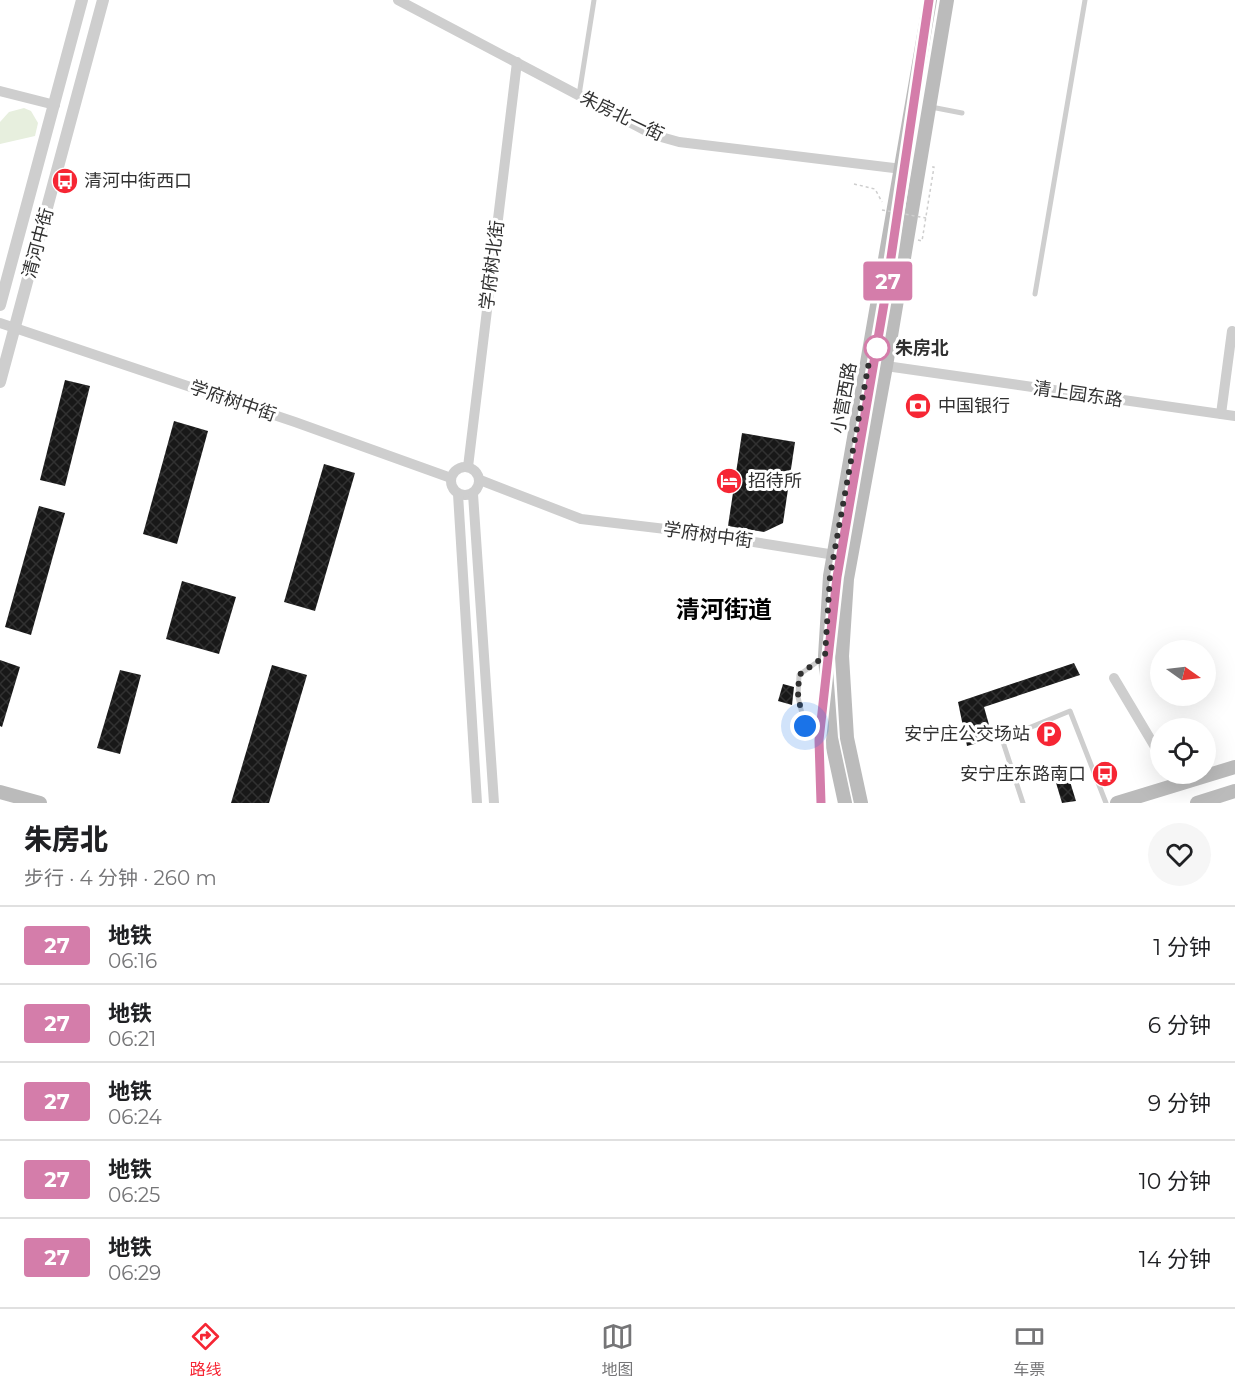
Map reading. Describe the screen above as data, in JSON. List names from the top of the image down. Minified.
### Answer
{"streets":{"main road":["小营西路"],"street":["朱房北一街","清河中街","学府树北街","清上园东路","学府树中街"]},"crossings":[["朱房北一街","学府树北街"],["朱房北一街","小营西路"],["清河中街","学府树中街"],["学府树北街","学府树中街"],["清上园东路","小营西路"],["小营西路","学府树中街"]],"districts":["清河街道"],"places":{"bus stop":["清河中街西口","安宁庄东路南口"],"other":["朱房北"],"bank":["中国银行"],"hotel":["招待所"],"parking":["安宁庄公交场站"]},"lines":["metro line 27"],"north":"right","page":{"on_map":"27","heading":["朱房北","步行 · 4 分钟 · 260 m"],"list":[{"mark":"27","name":"地铁","note":"06:16","value":"1 分钟"},{"mark":"27","name":"地铁","note":"06:21","value":"6 分钟"},{"mark":"27","name":"地铁","note":"06:24","value":"9 分钟"},{"mark":"27","name":"地铁","note":"06:25","value":"10 分钟"},{"mark":"27","name":"地铁","note":"06:29","value":"14 分钟"}],"tabs":["路线","地图","车票"]}}
